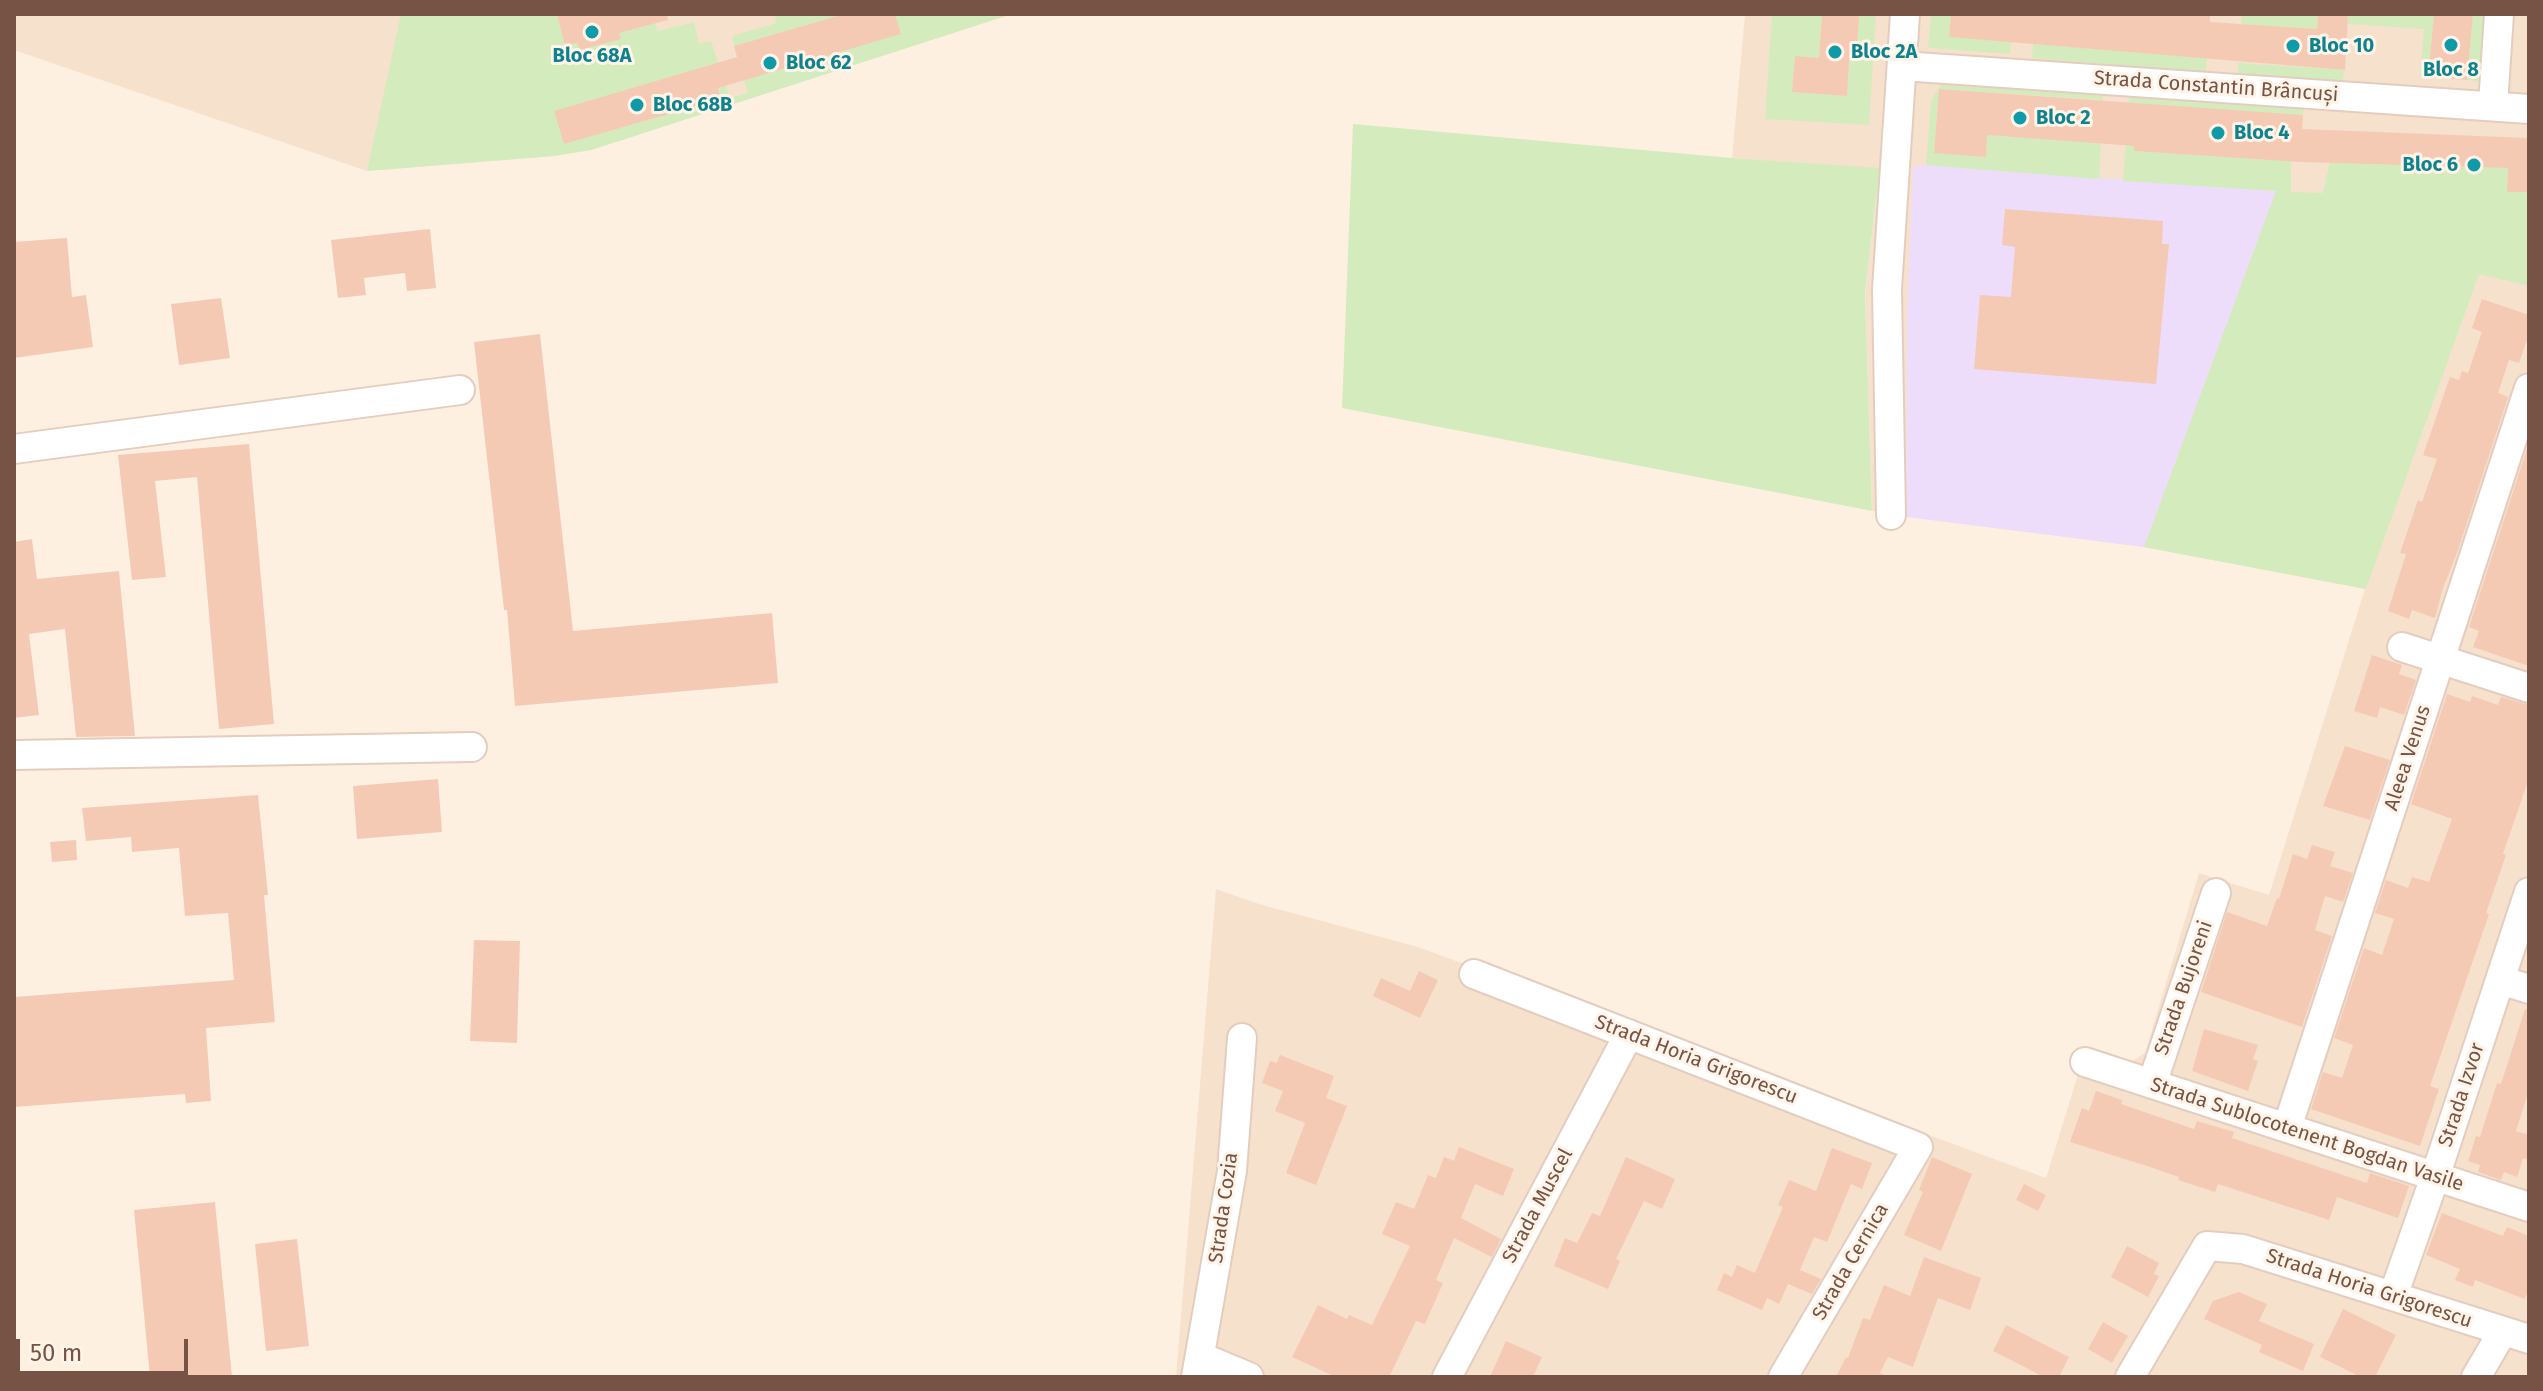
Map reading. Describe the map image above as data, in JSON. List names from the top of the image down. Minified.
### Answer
{"streets":{"street":["Strada Constantin Brâncuși","Aleea Venus","Strada Bujoreni","Strada Horia Grigorescu","Strada Izvor","Strada Sublocotenent Bogdan Vasile","Strada Muscel","Strada Cozia","Strada Cernica"]},"crossings":[["Aleea Venus","Strada Sublocotenent Bogdan Vasile"],["Strada Bujoreni","Strada Sublocotenent Bogdan Vasile"],["Strada Horia Grigorescu","Strada Izvor"],["Strada Horia Grigorescu","Strada Muscel"],["Strada Horia Grigorescu","Strada Cernica"],["Strada Izvor","Strada Sublocotenent Bogdan Vasile"]],"places":["Bloc 68A","Bloc 8","Bloc 10","Bloc 2A","Bloc 62","Bloc 68B","Bloc 2","Bloc 4","Bloc 6"],"scale_bar":"50 m"}
